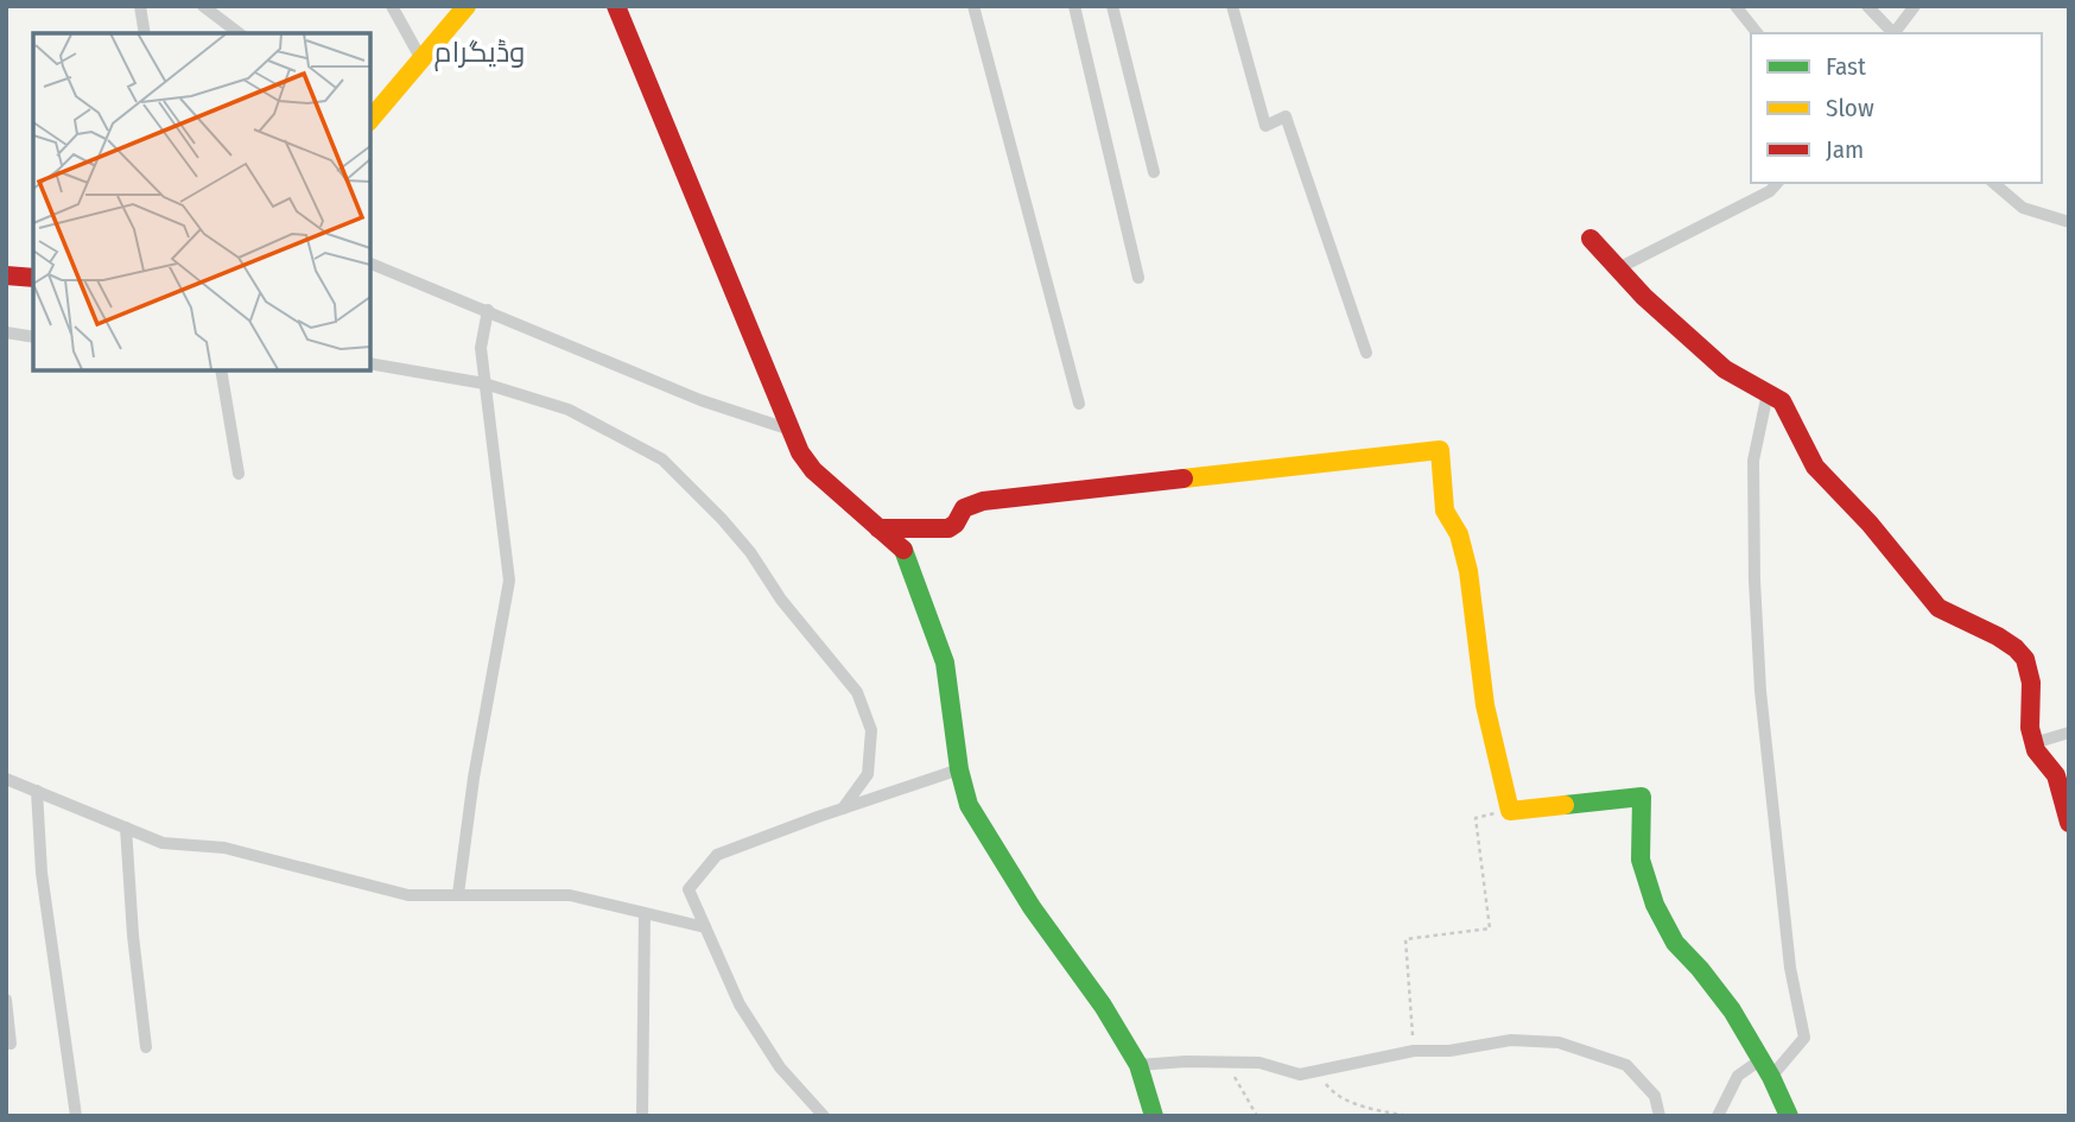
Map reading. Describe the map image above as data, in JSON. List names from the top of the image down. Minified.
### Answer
{"districts":["وڈیگرام"],"legend":["Fast","Slow","Jam"]}
